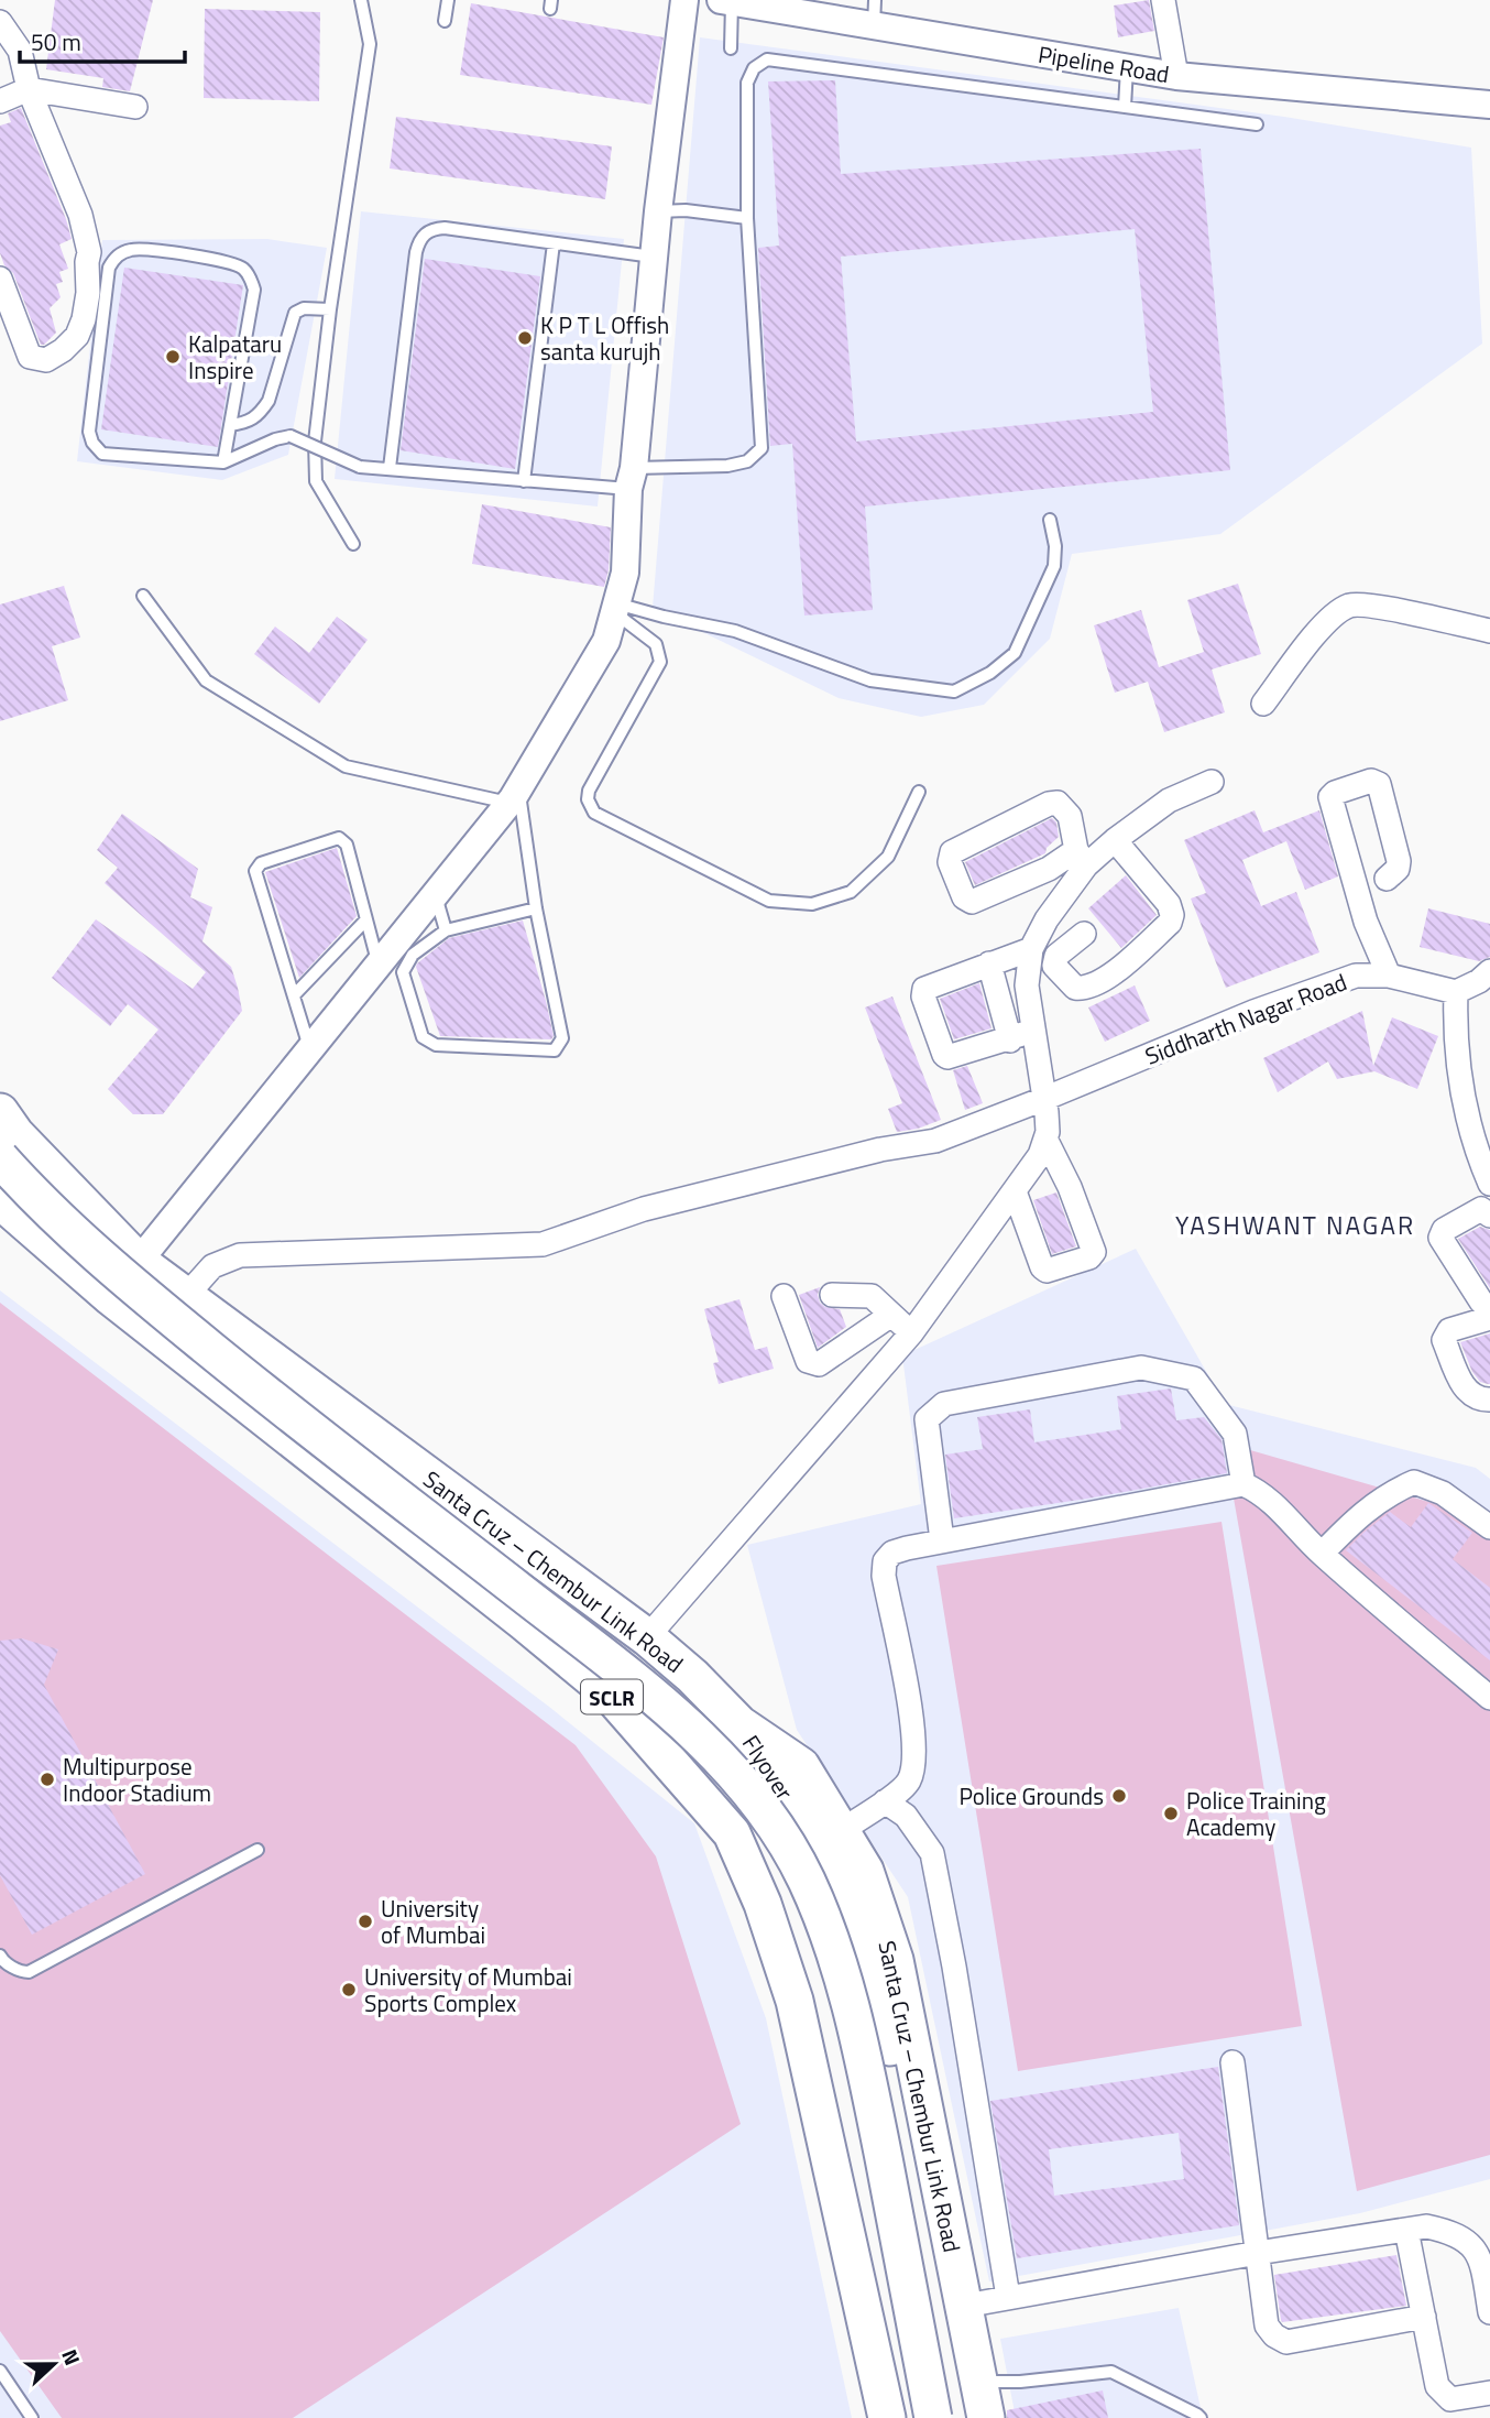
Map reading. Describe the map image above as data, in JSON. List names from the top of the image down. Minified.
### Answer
{"streets":{"highway":["Santa Cruz – Chembur Link Road","SCLR","Flyover"],"street":["Pipeline Road","Siddharth Nagar Road"]},"crossings":[["Siddharth Nagar Road","Santa Cruz – Chembur Link Road"],["Santa Cruz – Chembur Link Road","Flyover"]],"districts":["YASHWANT NAGAR"],"places":["K P T L Offish santa kurujh","Kalpataru Inspire","Multipurpose Indoor Stadium","Police Grounds","Police Training Academy","University of Mumbai","University of Mumbai Sports Complex"],"scale_bar":"50 m","north":"right"}
